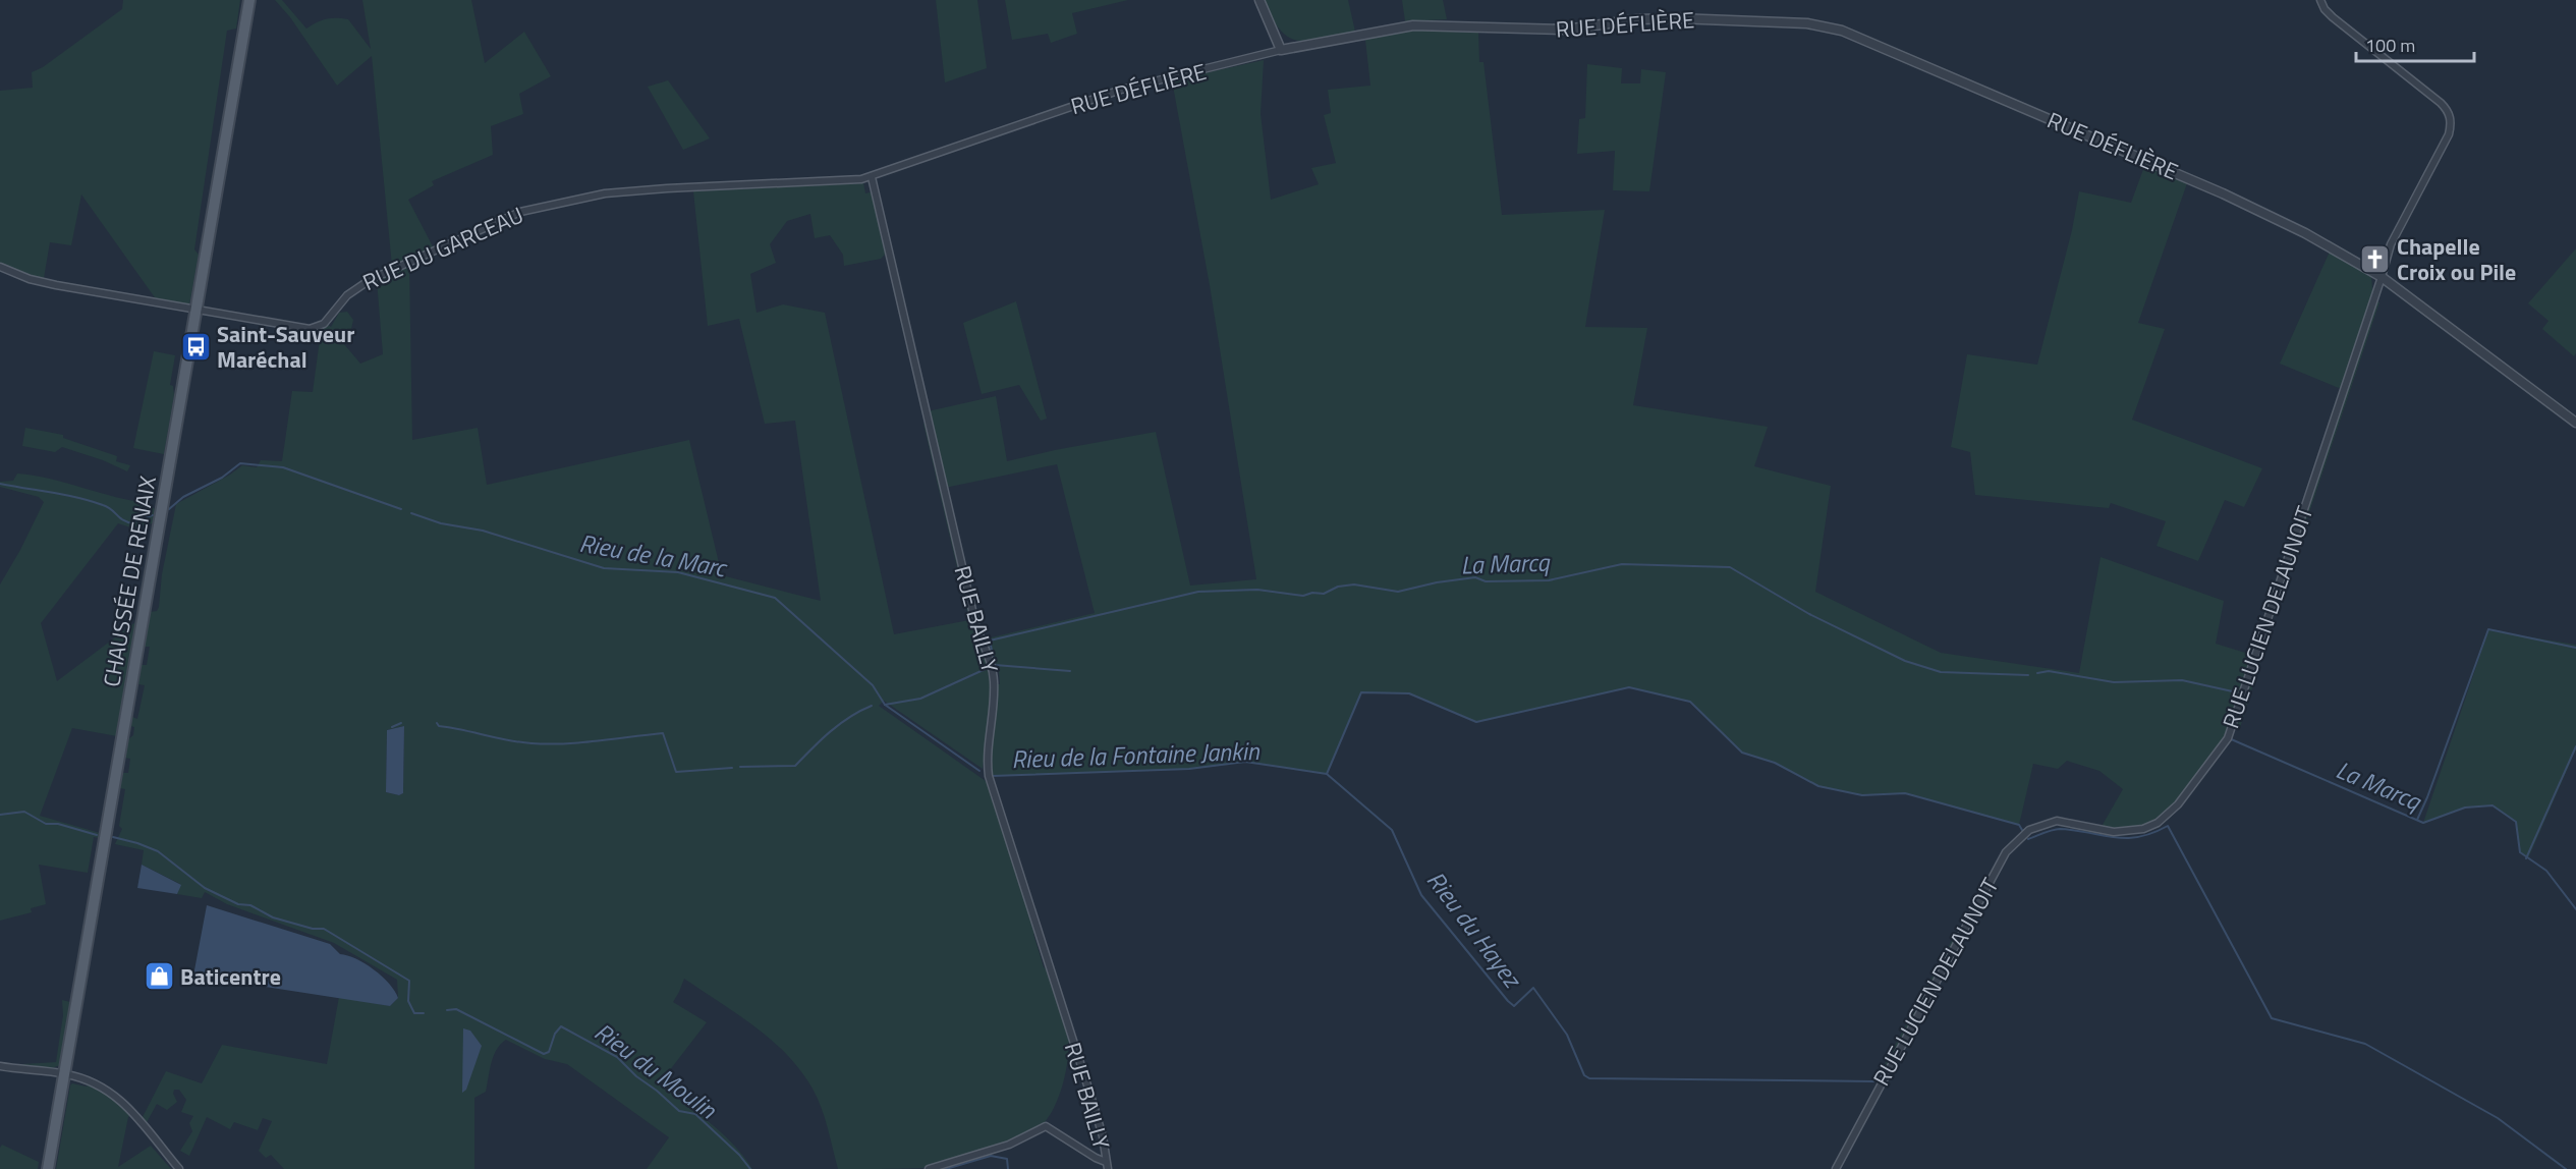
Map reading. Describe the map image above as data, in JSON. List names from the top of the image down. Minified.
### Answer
{"streets":{"main road":["CHAUSSÉE DE RENAIX"],"street":["RUE DÉFLIÈRE","RUE DU GARCEAU","RUE LUCIEN DELAUNOIT","RUE BAILLY"]},"crossings":[["RUE DÉFLIÈRE","RUE DU GARCEAU"],["RUE DÉFLIÈRE","RUE LUCIEN DELAUNOIT"],["RUE DÉFLIÈRE","RUE BAILLY"],["RUE DU GARCEAU","CHAUSSÉE DE RENAIX"],["RUE DU GARCEAU","RUE BAILLY"]],"water":["Rieu de la Marc","La Marcq","Rieu de la Fontaine Jankin","Rieu du Hayez","Rieu du Moulin"],"places":{"church":["Chapelle Croix ou Pile"],"bus stop":["Saint-Sauveur Maréchal"],"shop":["Baticentre"]},"scale_bar":"100 m"}
